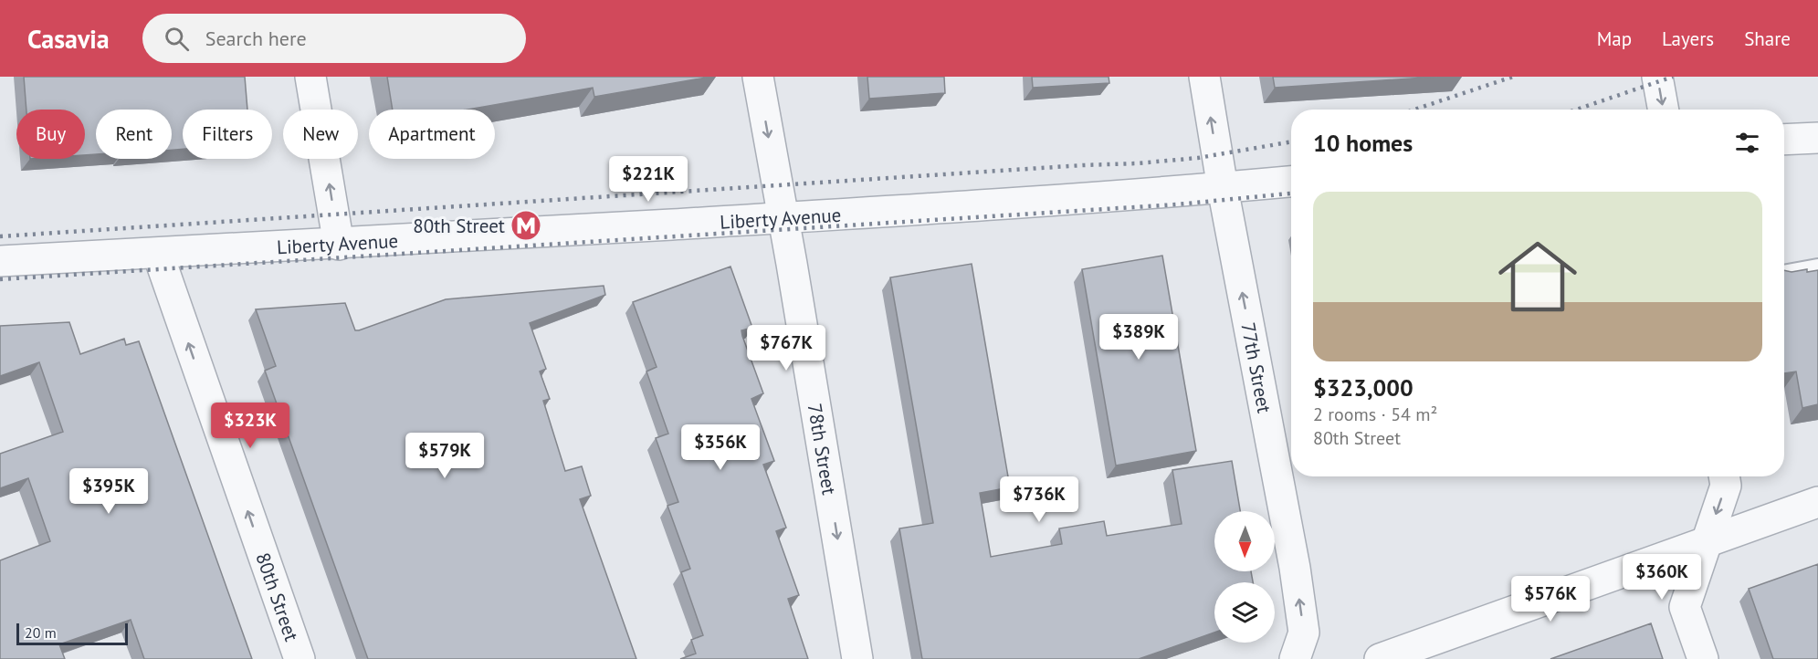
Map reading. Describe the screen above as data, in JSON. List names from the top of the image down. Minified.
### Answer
{"streets":{"street":["Liberty Avenue","77th Street","78th Street","80th Street"]},"crossings":[["Liberty Avenue","77th Street"],["Liberty Avenue","78th Street"],["Liberty Avenue","80th Street"]],"one_way":["77th Street","78th Street","80th Street"],"places":{"metro station":["80th Street"]},"scale_bar":"20 m","north":"bottom","page":{"header":"Casavia","search":"Search here","nav":["Map","Layers","Share"],"chip":["Buy","Rent","Filters","New","Apartment"],"heading":"10 homes","price":["$221K","$389K","$767K","$323K","$356K","$579K","$395K","$736K","$360K","$576K"],"list":[{"name":"$323,000","note":"2 rooms · 54 m² · 80th Street"}],"scale":"20 m"}}
